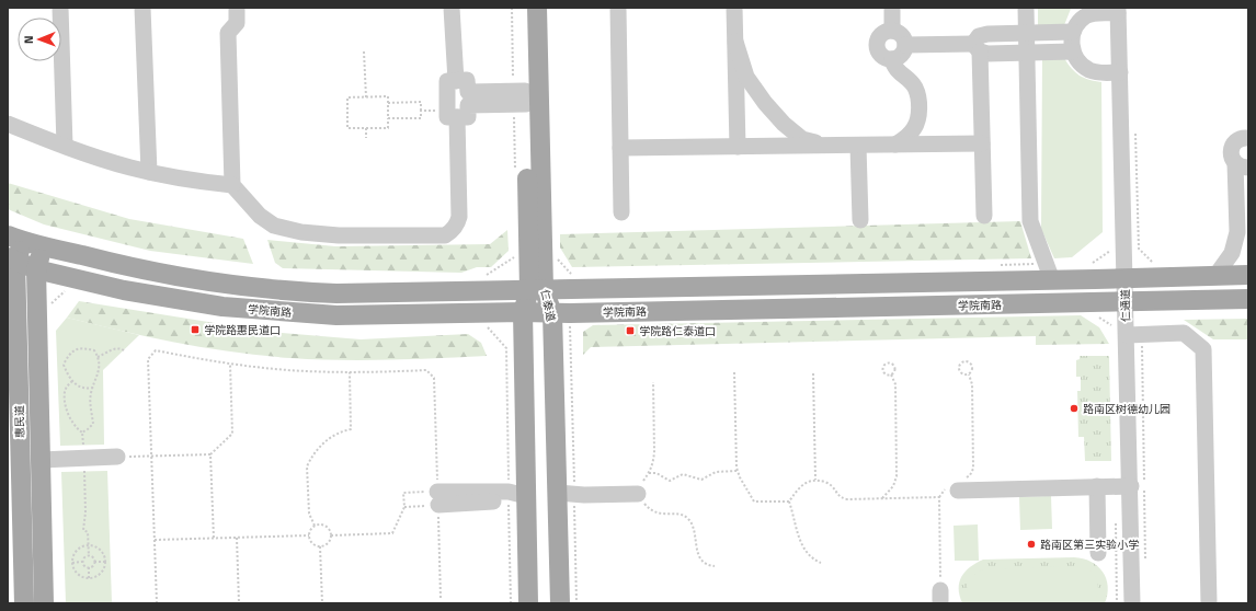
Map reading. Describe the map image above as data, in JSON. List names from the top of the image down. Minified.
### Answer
{"streets":{"main road":["仁泰道","学院南路","惠民道"],"street":["仁通道"]},"crossings":[["仁泰道","学院南路"],["学院南路","仁通道"],["学院南路","惠民道"]],"places":{"transit":["学院路惠民道口","学院路仁泰道口"],"other":["路南区树德幼儿园","路南区第三实验小学"]},"north":"left"}
